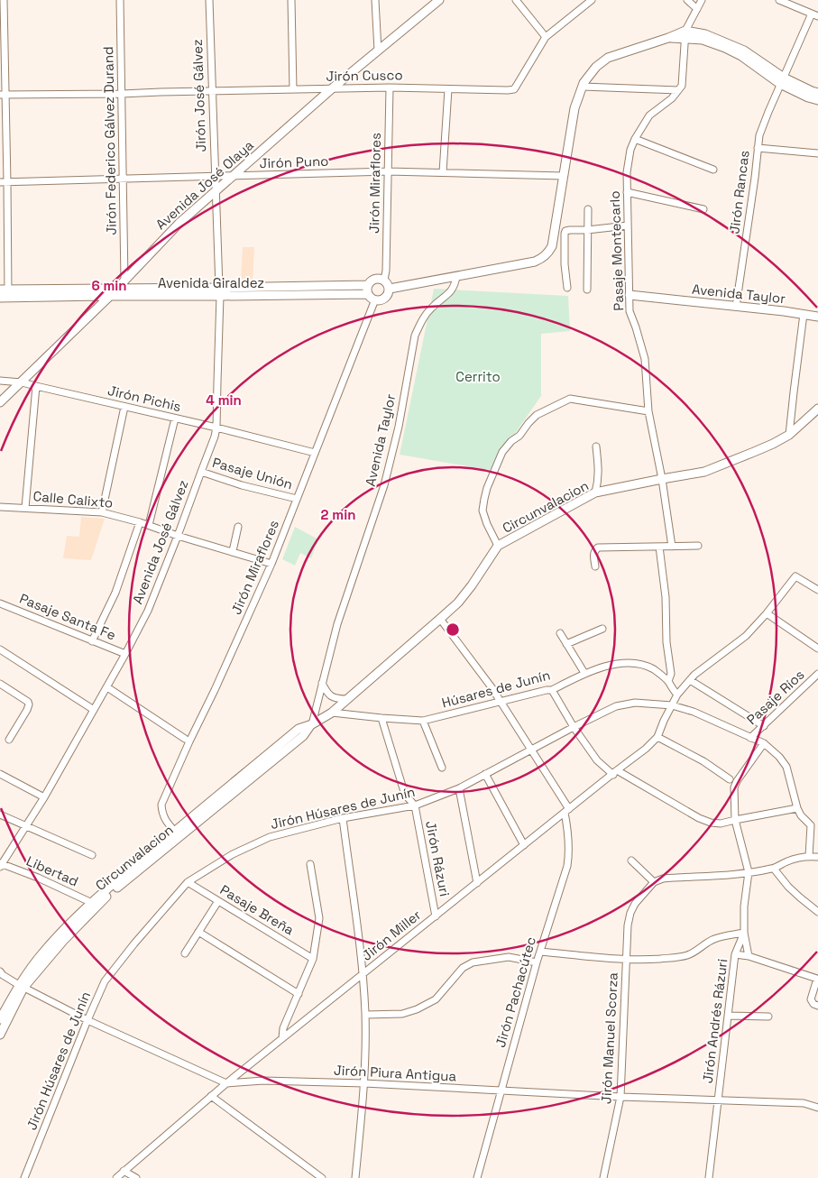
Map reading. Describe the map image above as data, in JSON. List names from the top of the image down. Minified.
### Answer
{"streets":{"street":["Jirón Cusco","Jirón José Gálvez","Jirón Federico Gálvez Durand","Jirón Puno","Jirón Miraflores","Avenida José Olaya","Jirón Rancas","Pasaje Montecarlo","Avenida Giraldez","Avenida Taylor","Jirón Pichis","Pasaje Unión","Calle Calixto","Circunvalacion","Avenida José Gálvez","Pasaje Santa Fe","Húsares de Junín","Pasaje Ríos","Jirón Húsares de Junín","Jirón Rázuri","Libertad","Pasaje Breña","Jirón Miller","Jirón Pachacútec","Jirón Andrés Rázuri","Jirón Manuel Scorza","Jirón Piura Antigua"]},"crossings":[["Jirón Cusco","Jirón José Gálvez"],["Jirón Cusco","Jirón Federico Gálvez Durand"],["Jirón Cusco","Jirón Miraflores"],["Jirón Cusco","Avenida José Olaya"],["Jirón José Gálvez","Jirón Puno"],["Jirón José Gálvez","Avenida José Olaya"],["Jirón José Gálvez","Avenida José Gálvez"],["Jirón Federico Gálvez Durand","Jirón Puno"],["Jirón Federico Gálvez Durand","Avenida José Olaya"],["Jirón Puno","Jirón Miraflores"],["Jirón Puno","Avenida José Olaya"],["Jirón Miraflores","Avenida Giraldez"],["Jirón Miraflores","Jirón Pichis"],["Jirón Miraflores","Pasaje Unión"],["Jirón Miraflores","Calle Calixto"],["Jirón Miraflores","Circunvalacion"],["Avenida José Olaya","Avenida Giraldez"],["Avenida José Olaya","Jirón Pichis"],["Avenida José Olaya","Avenida José Gálvez"],["Jirón Rancas","Avenida Taylor"],["Pasaje Montecarlo","Avenida Taylor"],["Pasaje Montecarlo","Circunvalacion"],["Avenida Giraldez","Avenida José Gálvez"],["Avenida Taylor","Circunvalacion"],["Jirón Pichis","Avenida José Gálvez"],["Pasaje Unión","Avenida José Gálvez"],["Calle Calixto","Avenida José Gálvez"],["Circunvalacion","Húsares de Junín"],["Circunvalacion","Libertad"],["Circunvalacion","Jirón Piura Antigua"],["Avenida José Gálvez","Pasaje Santa Fe"],["Avenida José Gálvez","Libertad"],["Pasaje Ríos","Jirón Húsares de Junín"],["Jirón Húsares de Junín","Jirón Rázuri"],["Jirón Húsares de Junín","Pasaje Breña"],["Jirón Húsares de Junín","Jirón Miller"],["Jirón Húsares de Junín","Jirón Andrés Rázuri"],["Jirón Húsares de Junín","Jirón Piura Antigua"],["Jirón Rázuri","Jirón Miller"],["Jirón Miller","Jirón Pachacútec"],["Jirón Miller","Jirón Piura Antigua"],["Jirón Pachacútec","Jirón Piura Antigua"],["Jirón Andrés Rázuri","Jirón Piura Antigua"],["Jirón Manuel Scorza","Jirón Piura Antigua"]],"parks":["Cerrito"],"rings":["6 min","4 min","2 min"]}
